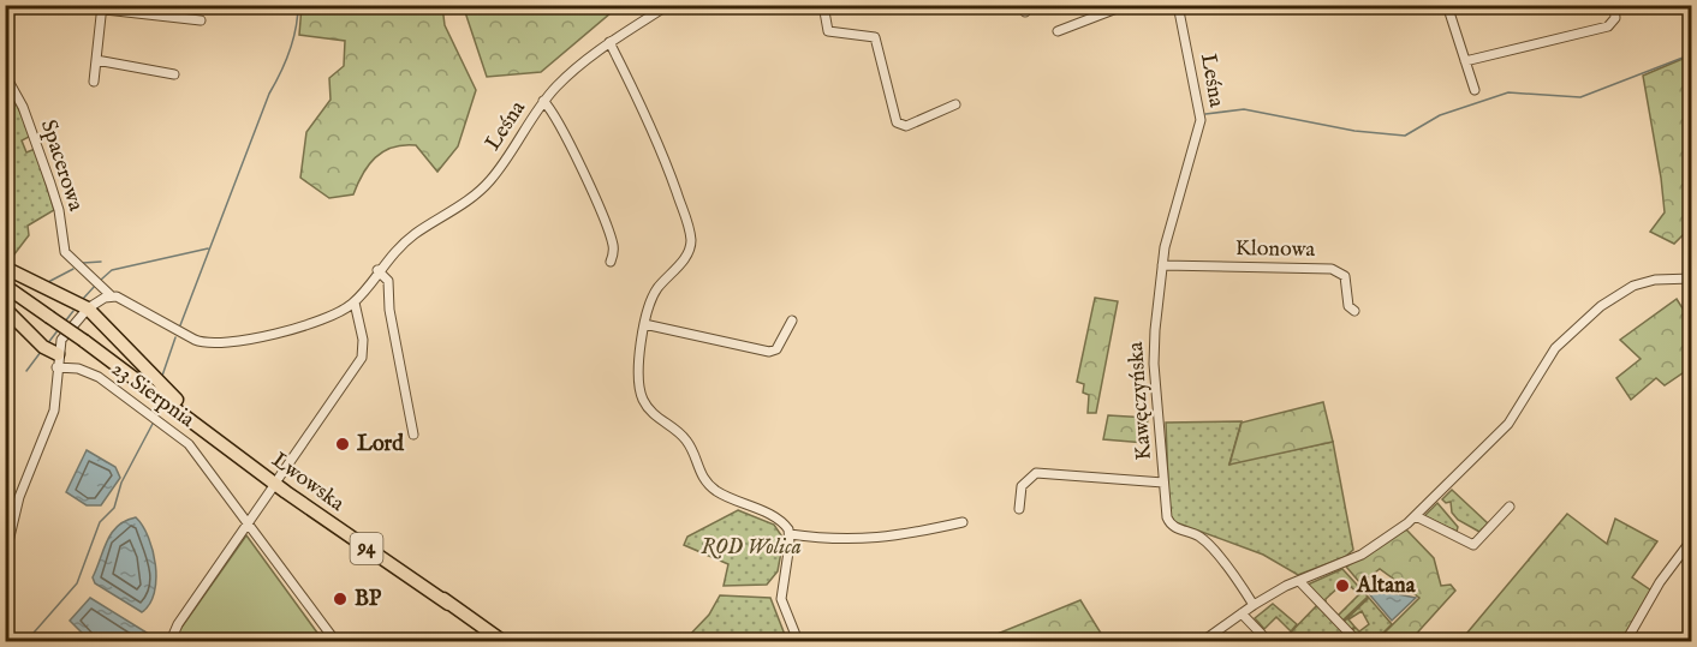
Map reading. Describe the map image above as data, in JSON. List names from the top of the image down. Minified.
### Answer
{"streets":{"main road":["Lwowska","94"],"street":["Leśna","Spacerowa","Klonowa","23 Sierpnia","Kawęczyńska"]},"crossings":[["Leśna","Kawęczyńska"],["Klonowa","Kawęczyńska"]],"parks":["ROD Wolica"],"places":["Lord","Altana","BP"]}
